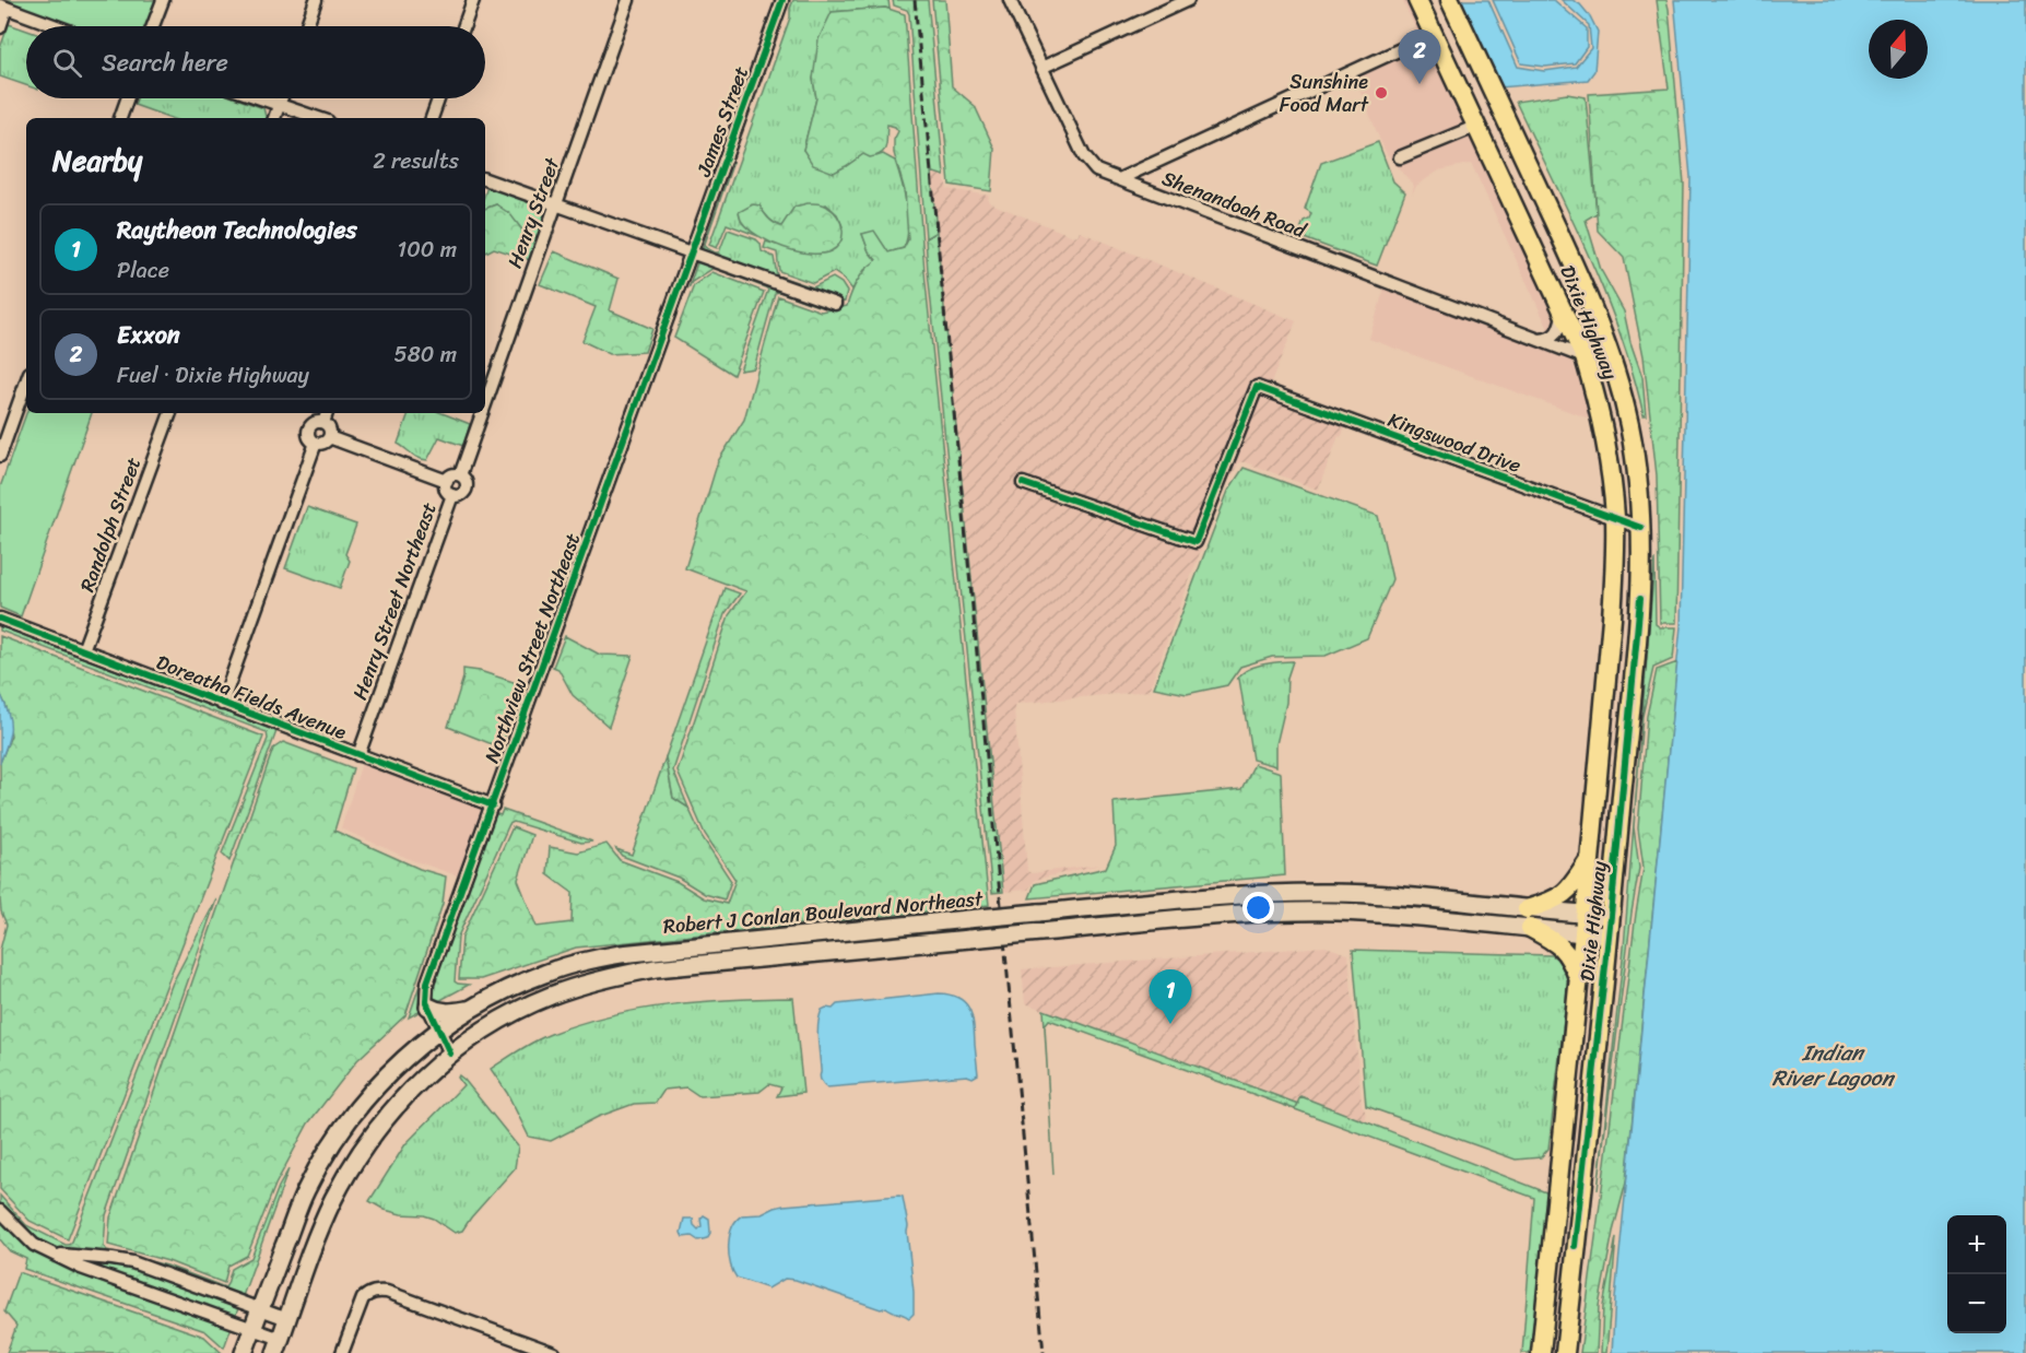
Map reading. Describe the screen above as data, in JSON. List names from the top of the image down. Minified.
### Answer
{"streets":{"main road":["Dixie Highway","Robert J Conlan Boulevard Northeast"],"street":["James Street","Shenandoah Road","Henry Street","Kingswood Drive","Randolph Street","Henry Street Northeast","Northview Street Northeast","Doreatha Fields Avenue"]},"crossings":[["James Street","Northview Street Northeast"],["Shenandoah Road","Dixie Highway"],["Henry Street","Henry Street Northeast"],["Dixie Highway","Kingswood Drive"],["Dixie Highway","Robert J Conlan Boulevard Northeast"],["Randolph Street","Doreatha Fields Avenue"],["Henry Street Northeast","Doreatha Fields Avenue"],["Northview Street Northeast","Doreatha Fields Avenue"],["Northview Street Northeast","Robert J Conlan Boulevard Northeast"]],"water":["Indian River Lagoon"],"places":["Sunshine Food Mart"],"north":"top","page":{"search":"Search here","pins":["2","1"],"heading":["Nearby","2 results"],"list":[{"mark":"1","name":"Raytheon Technologies","note":"Place","value":"100 m"},{"mark":"2","name":"Exxon","note":"Fuel · Dixie Highway","value":"580 m"}],"map_buttons":["+","−"]}}
